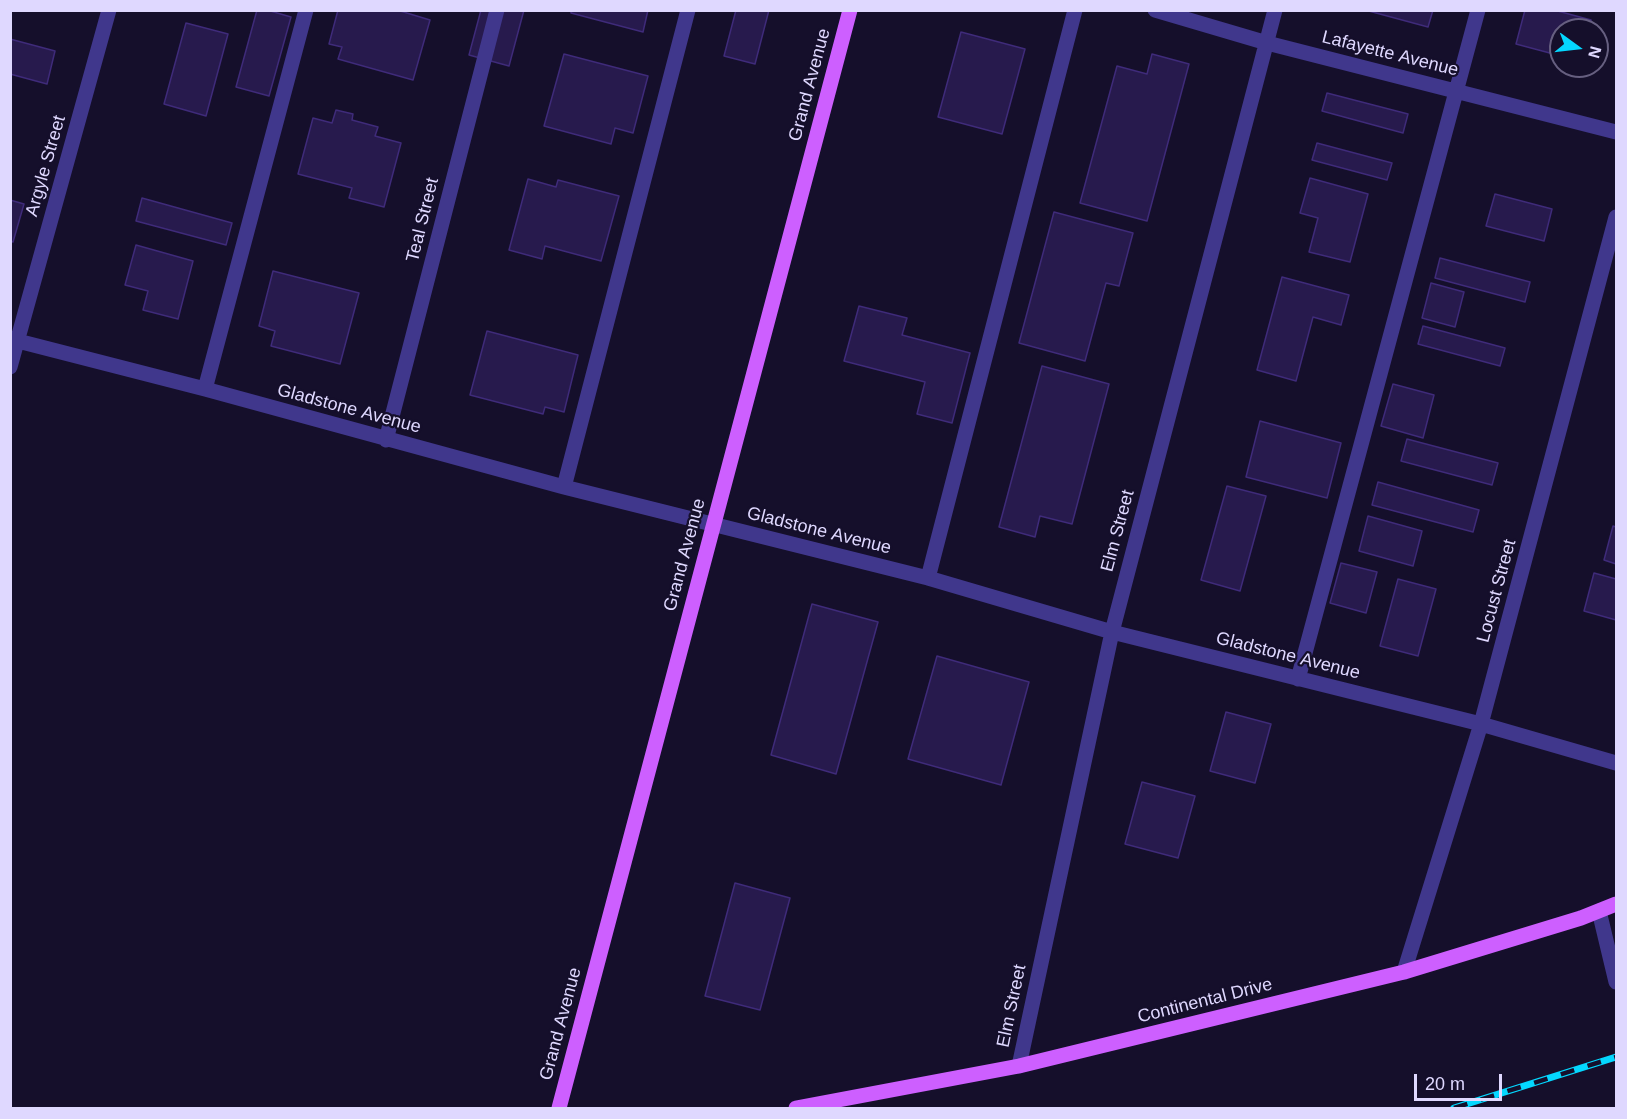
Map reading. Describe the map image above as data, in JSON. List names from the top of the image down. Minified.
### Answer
{"streets":{"main road":["Grand Avenue","Continental Drive"],"street":["Lafayette Avenue","Argyle Street","Teal Street","Gladstone Avenue","Elm Street","Locust Street"]},"crossings":[["Lafayette Avenue","Elm Street"],["Grand Avenue","Gladstone Avenue"],["Argyle Street","Gladstone Avenue"],["Teal Street","Gladstone Avenue"],["Gladstone Avenue","Elm Street"],["Gladstone Avenue","Locust Street"],["Elm Street","Continental Drive"],["Locust Street","Continental Drive"]],"scale_bar":"20 m","north":"right"}
